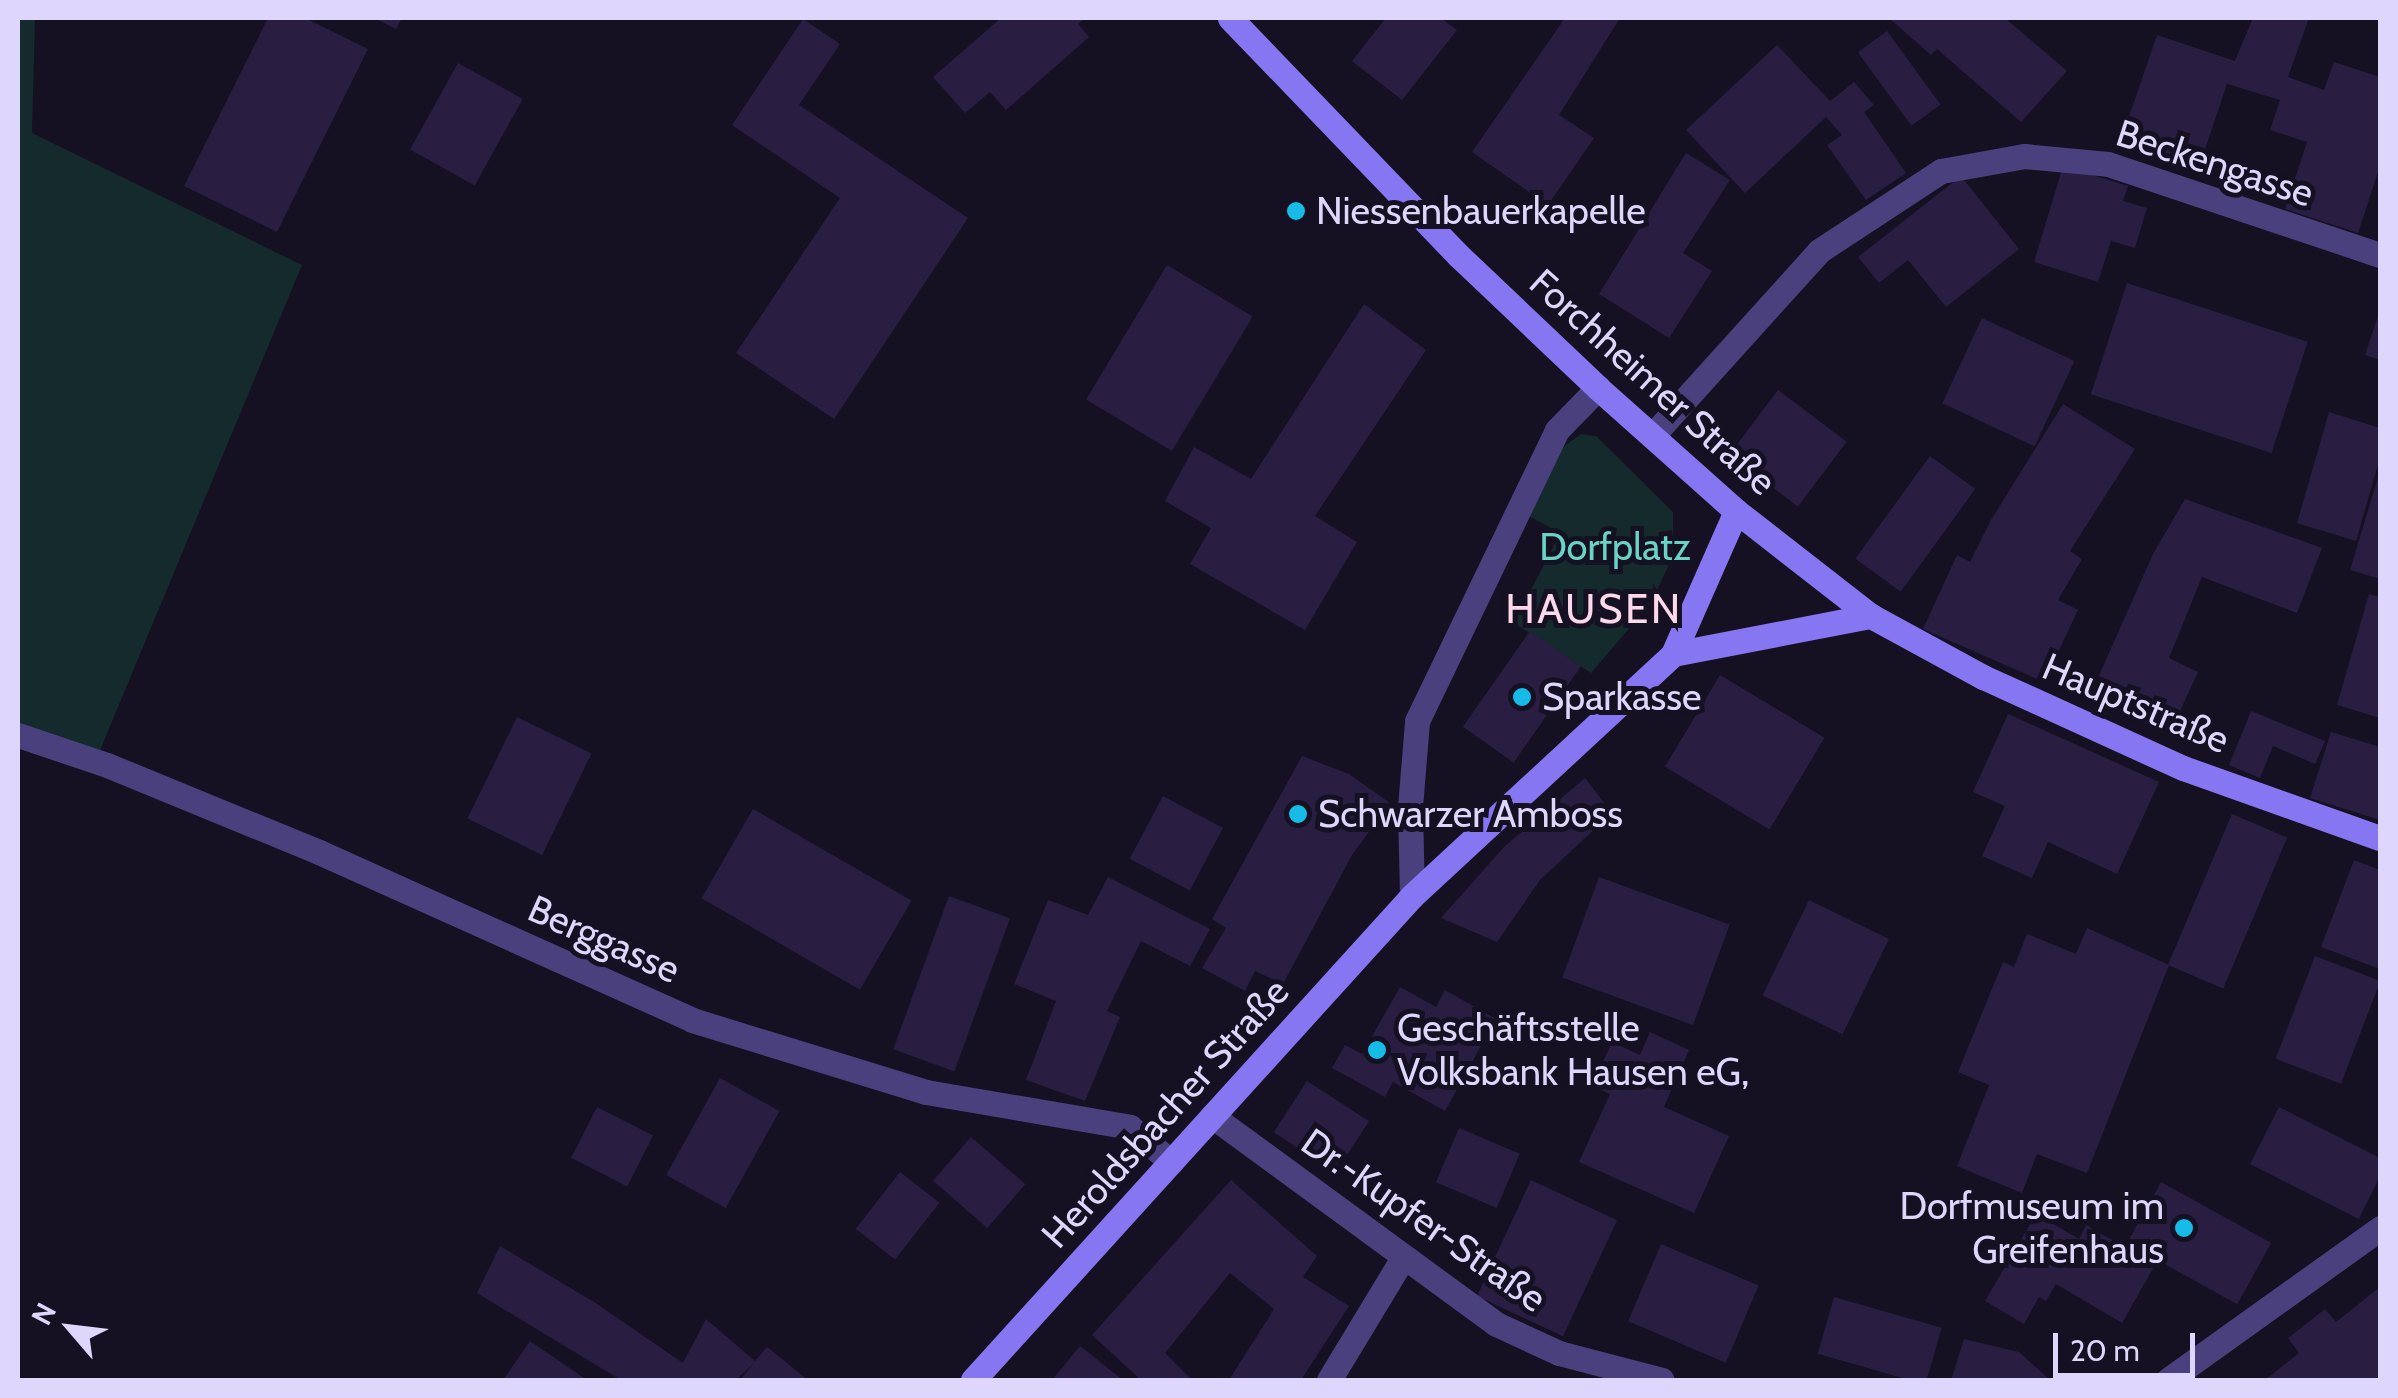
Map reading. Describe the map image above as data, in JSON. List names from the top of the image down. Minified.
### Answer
{"streets":{"street":["Beckengasse","Forchheimer Straße","Hauptstraße","Berggasse","Heroldsbacher Straße","Dr.-Kupfer-Straße"]},"crossings":[["Beckengasse","Forchheimer Straße"],["Forchheimer Straße","Hauptstraße"],["Forchheimer Straße","Heroldsbacher Straße"],["Berggasse","Heroldsbacher Straße"],["Heroldsbacher Straße","Dr.-Kupfer-Straße"]],"districts":["HAUSEN"],"parks":["Dorfplatz"],"places":["Niessenbauerkapelle","Sparkasse","Schwarzer Amboss","Geschäftsstelle Volksbank Hausen eG,","Dorfmuseum im Greifenhaus"],"scale_bar":"20 m","north":"top left"}
